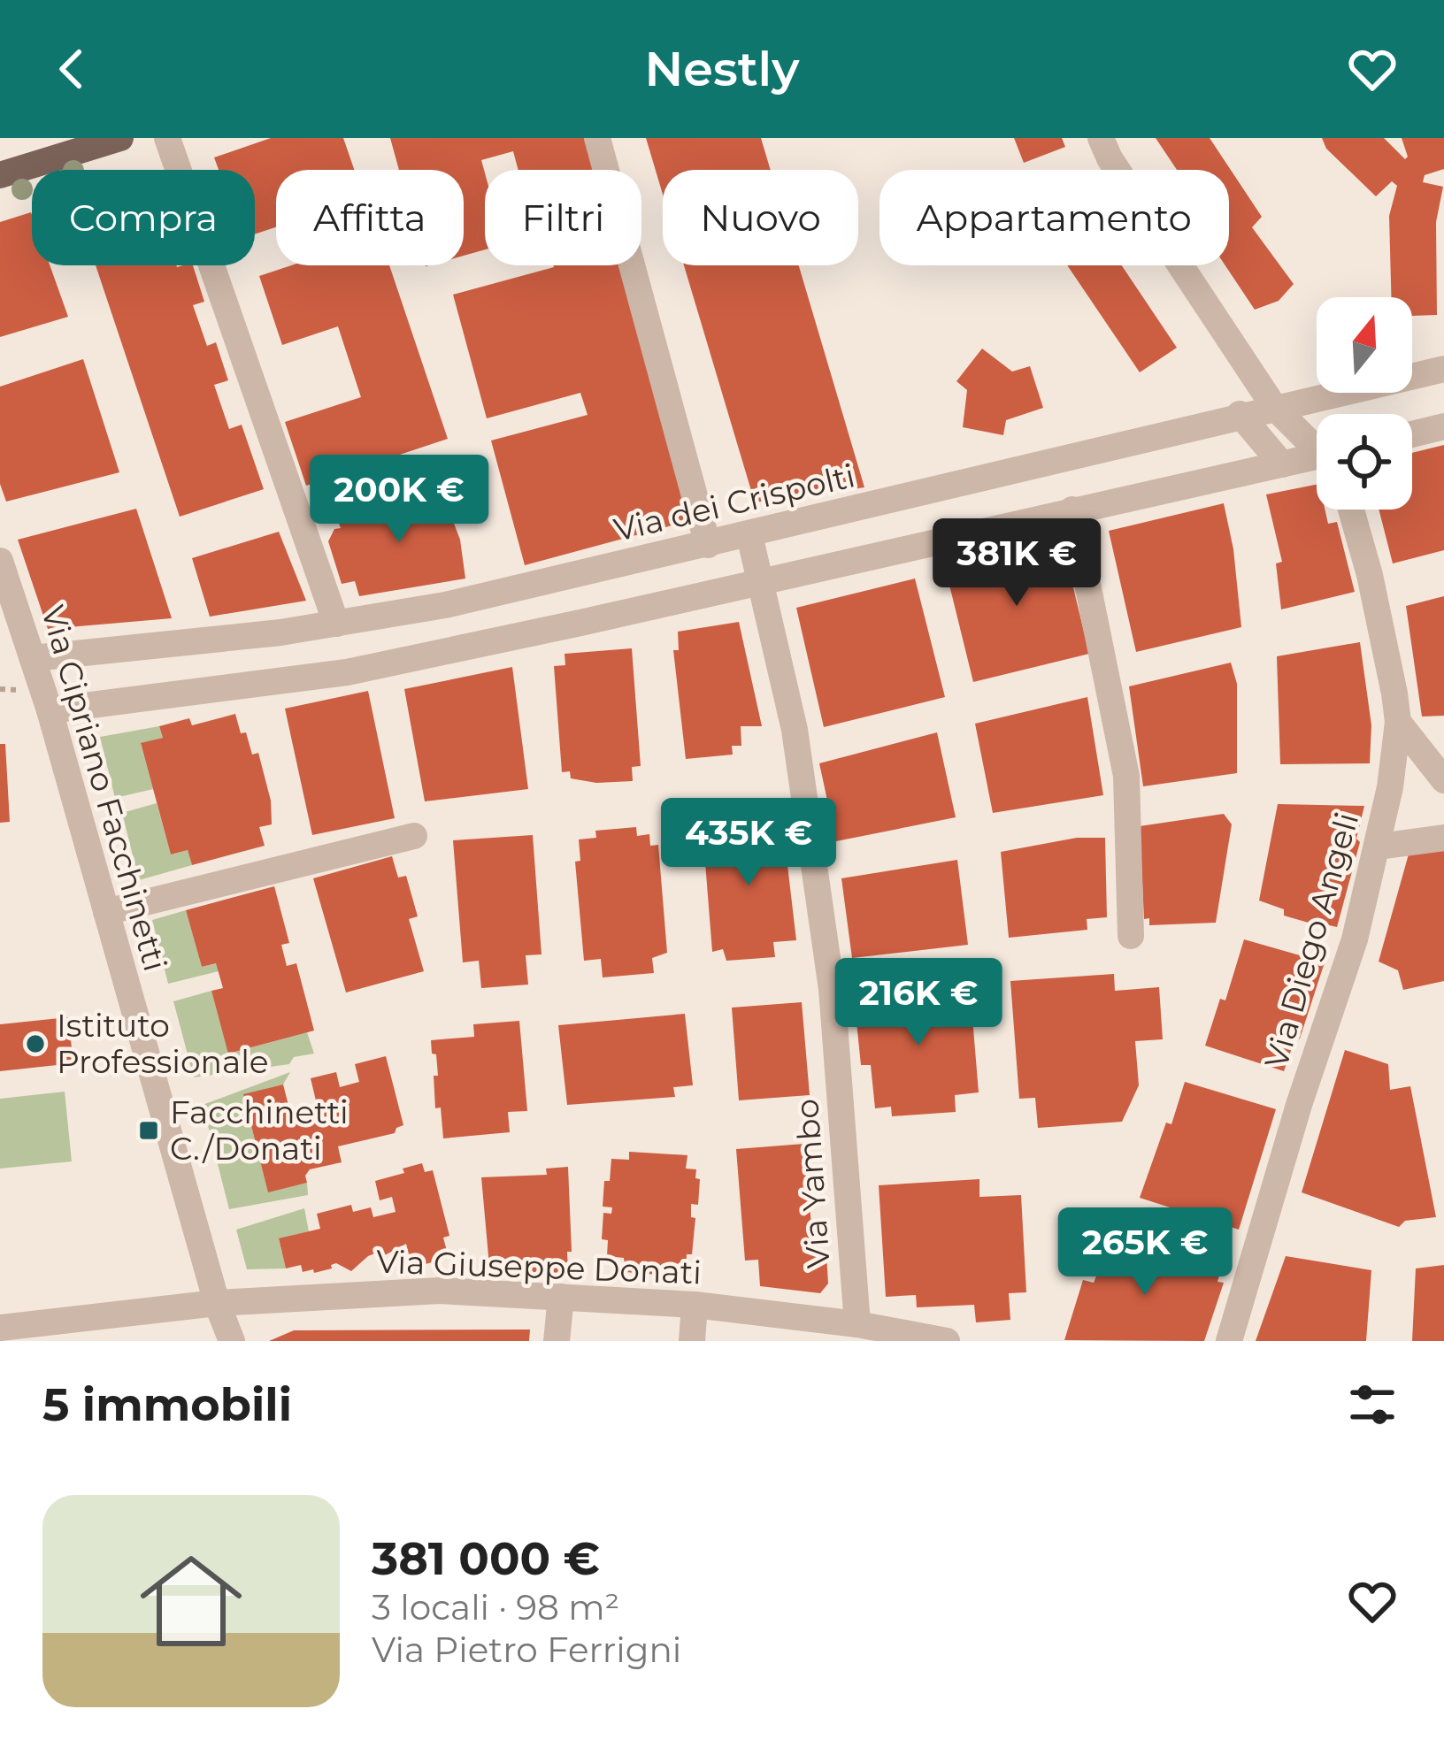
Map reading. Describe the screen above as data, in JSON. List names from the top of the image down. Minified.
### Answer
{"streets":{"street":["Via dei Crispolti","Via Cipriano Facchinetti","Via Diego Angeli","Via Yambo","Via Giuseppe Donati"]},"crossings":[["Via dei Crispolti","Via Cipriano Facchinetti"],["Via dei Crispolti","Via Yambo"],["Via Cipriano Facchinetti","Via Giuseppe Donati"],["Via Yambo","Via Giuseppe Donati"]],"places":{"other":["Istituto Professionale"],"transit":["Facchinetti C./Donati"]},"north":"top","page":{"header":"Nestly","chip":["Compra","Affitta","Filtri","Nuovo","Appartamento"],"price":["200K €","381K €","435K €","216K €","265K €"],"heading":"5 immobili","list":[{"name":"381 000 €","note":"3 locali · 98 m² · Via Pietro Ferrigni"}]}}
